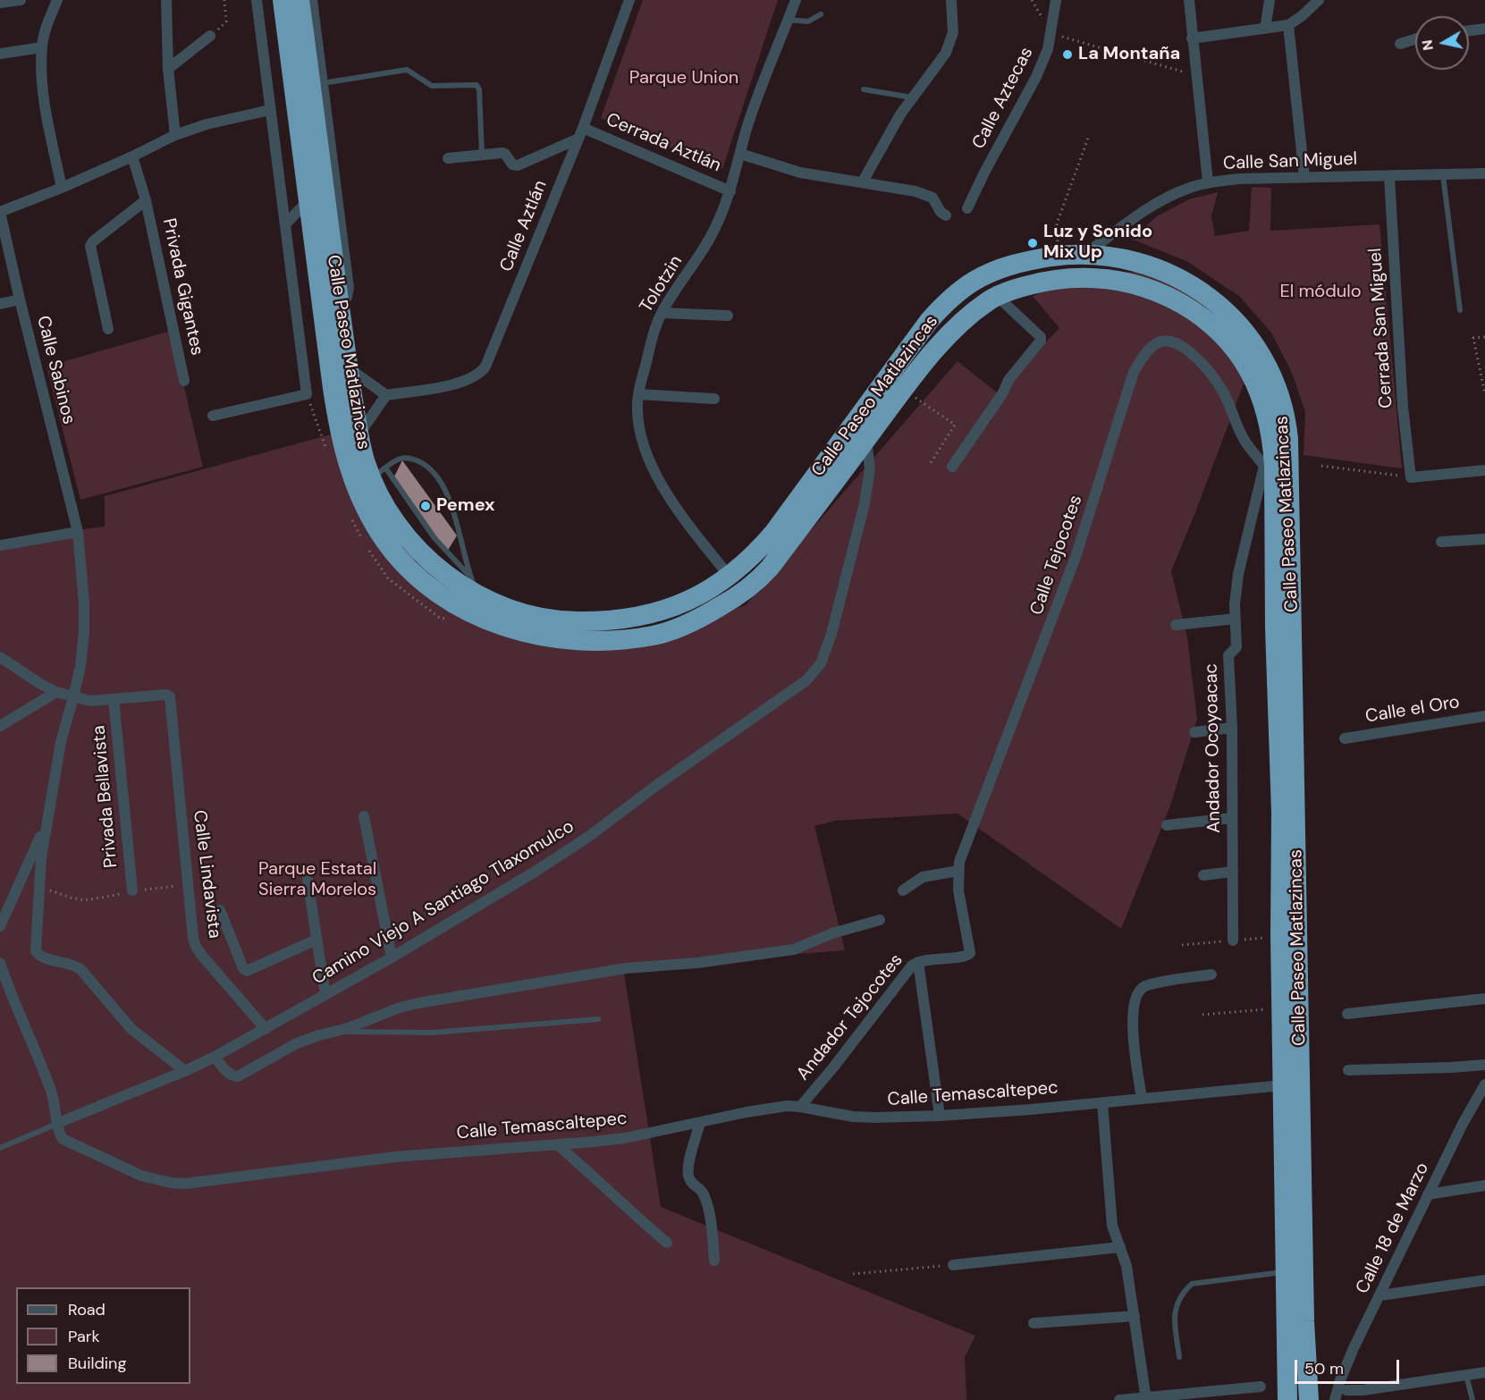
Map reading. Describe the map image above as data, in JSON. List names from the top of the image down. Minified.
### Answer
{"streets":{"highway":["Calle Paseo Matlazincas"],"street":["Calle Aztecas","Cerrada Aztlán","Calle San Miguel","Calle Aztlán","Tolotzin","Privada Gigantes","Cerrada San Miguel","Calle Sabinos","Calle Tejocotes","Calle el Oro","Andador Ocoyoacac","Privada Bellavista","Calle Lindavista","Camino Viejo A Santiago Tlaxomulco","Andador Tejocotes","Calle Temascaltepec","Calle 18 de Marzo"]},"crossings":[["Cerrada Aztlán","Calle Aztlán"],["Cerrada Aztlán","Tolotzin"],["Calle San Miguel","Cerrada San Miguel"],["Calle San Miguel","Calle Paseo Matlazincas"],["Tolotzin","Calle Paseo Matlazincas"],["Privada Gigantes","Calle Sabinos"],["Calle Paseo Matlazincas","Calle Tejocotes"],["Calle Paseo Matlazincas","Andador Ocoyoacac"],["Calle Paseo Matlazincas","Camino Viejo A Santiago Tlaxomulco"],["Calle Paseo Matlazincas","Calle Temascaltepec"],["Calle Tejocotes","Andador Ocoyoacac"],["Calle Tejocotes","Andador Tejocotes"],["Privada Bellavista","Calle Lindavista"],["Calle Lindavista","Camino Viejo A Santiago Tlaxomulco"],["Camino Viejo A Santiago Tlaxomulco","Calle Temascaltepec"],["Andador Tejocotes","Calle Temascaltepec"]],"parks":["Parque Union","El módulo","Parque Estatal Sierra Morelos"],"places":["La Montaña","Luz y Sonido Mix Up","Pemex"],"legend":["Road","Park","Building"],"scale_bar":"50 m","north":"left"}
